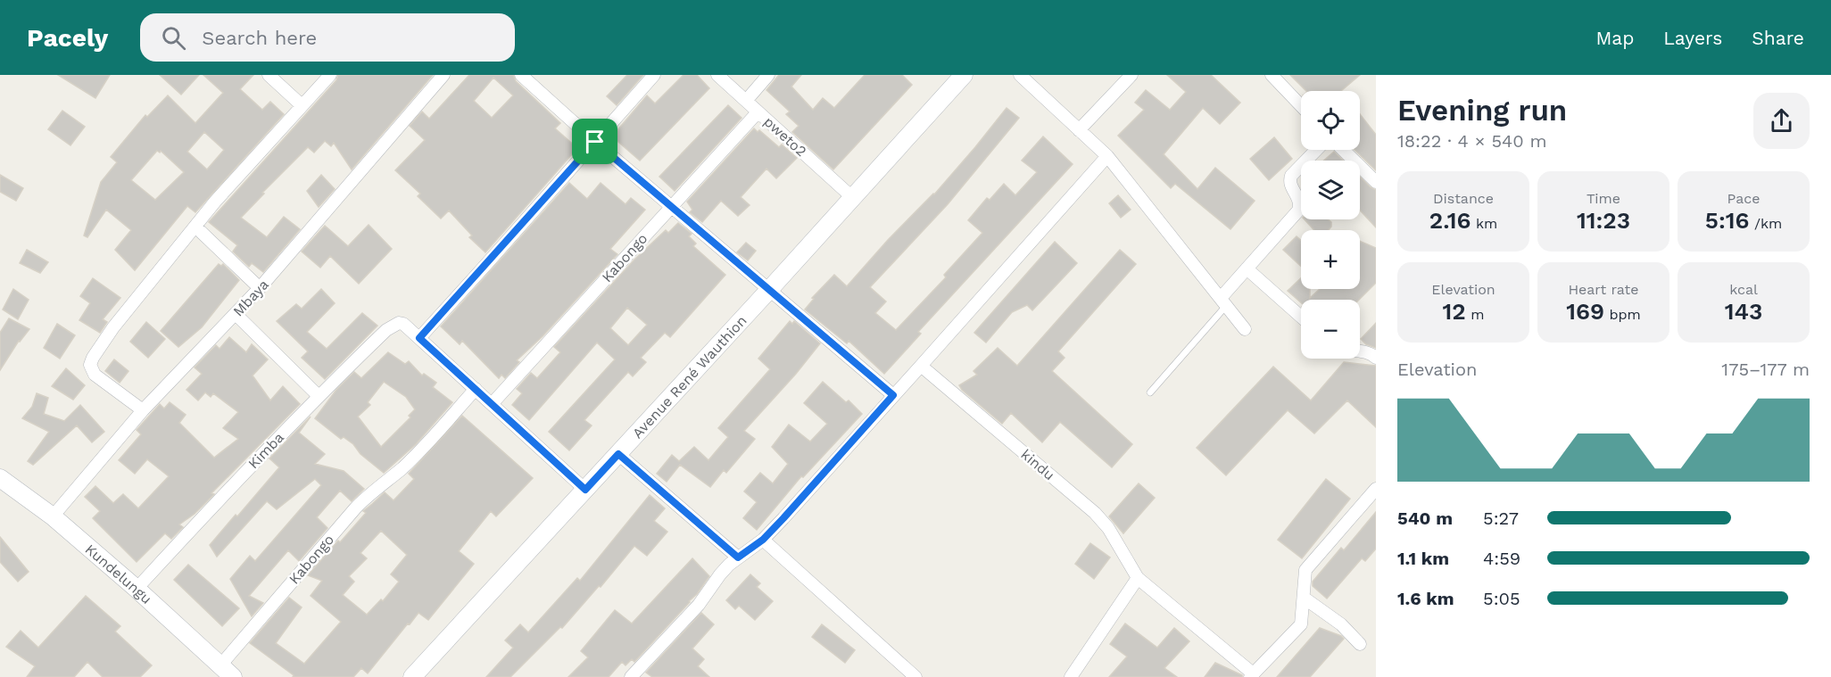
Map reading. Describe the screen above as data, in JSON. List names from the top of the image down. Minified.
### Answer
{"streets":{"street":["pweto2","Kabongo","Mbaya","Avenue René Wauthion","Kimba","kindu","Kundelungu"]},"crossings":[["pweto2","Kabongo"],["pweto2","Avenue René Wauthion"],["Kabongo","Kundelungu"],["Mbaya","Kundelungu"],["Kimba","Kundelungu"]],"page":{"header":"Pacely","search":"Search here","nav":["Map","Layers","Share"],"heading":["Evening run","18:22 · 4 × 540 m"],"map_buttons":["+","−"],"stats":[["Distance","2.16 km"],["Time","11:23"],["Pace","5:16 /km"],["Elevation","12 m"],["Heart rate","169 bpm"],["kcal","143"]],"chart":["Elevation","175–177 m"],"list":[{"name":"540 m","note":"5:27"},{"name":"1.1 km","note":"4:59"},{"name":"1.6 km","note":"5:05"}]}}
